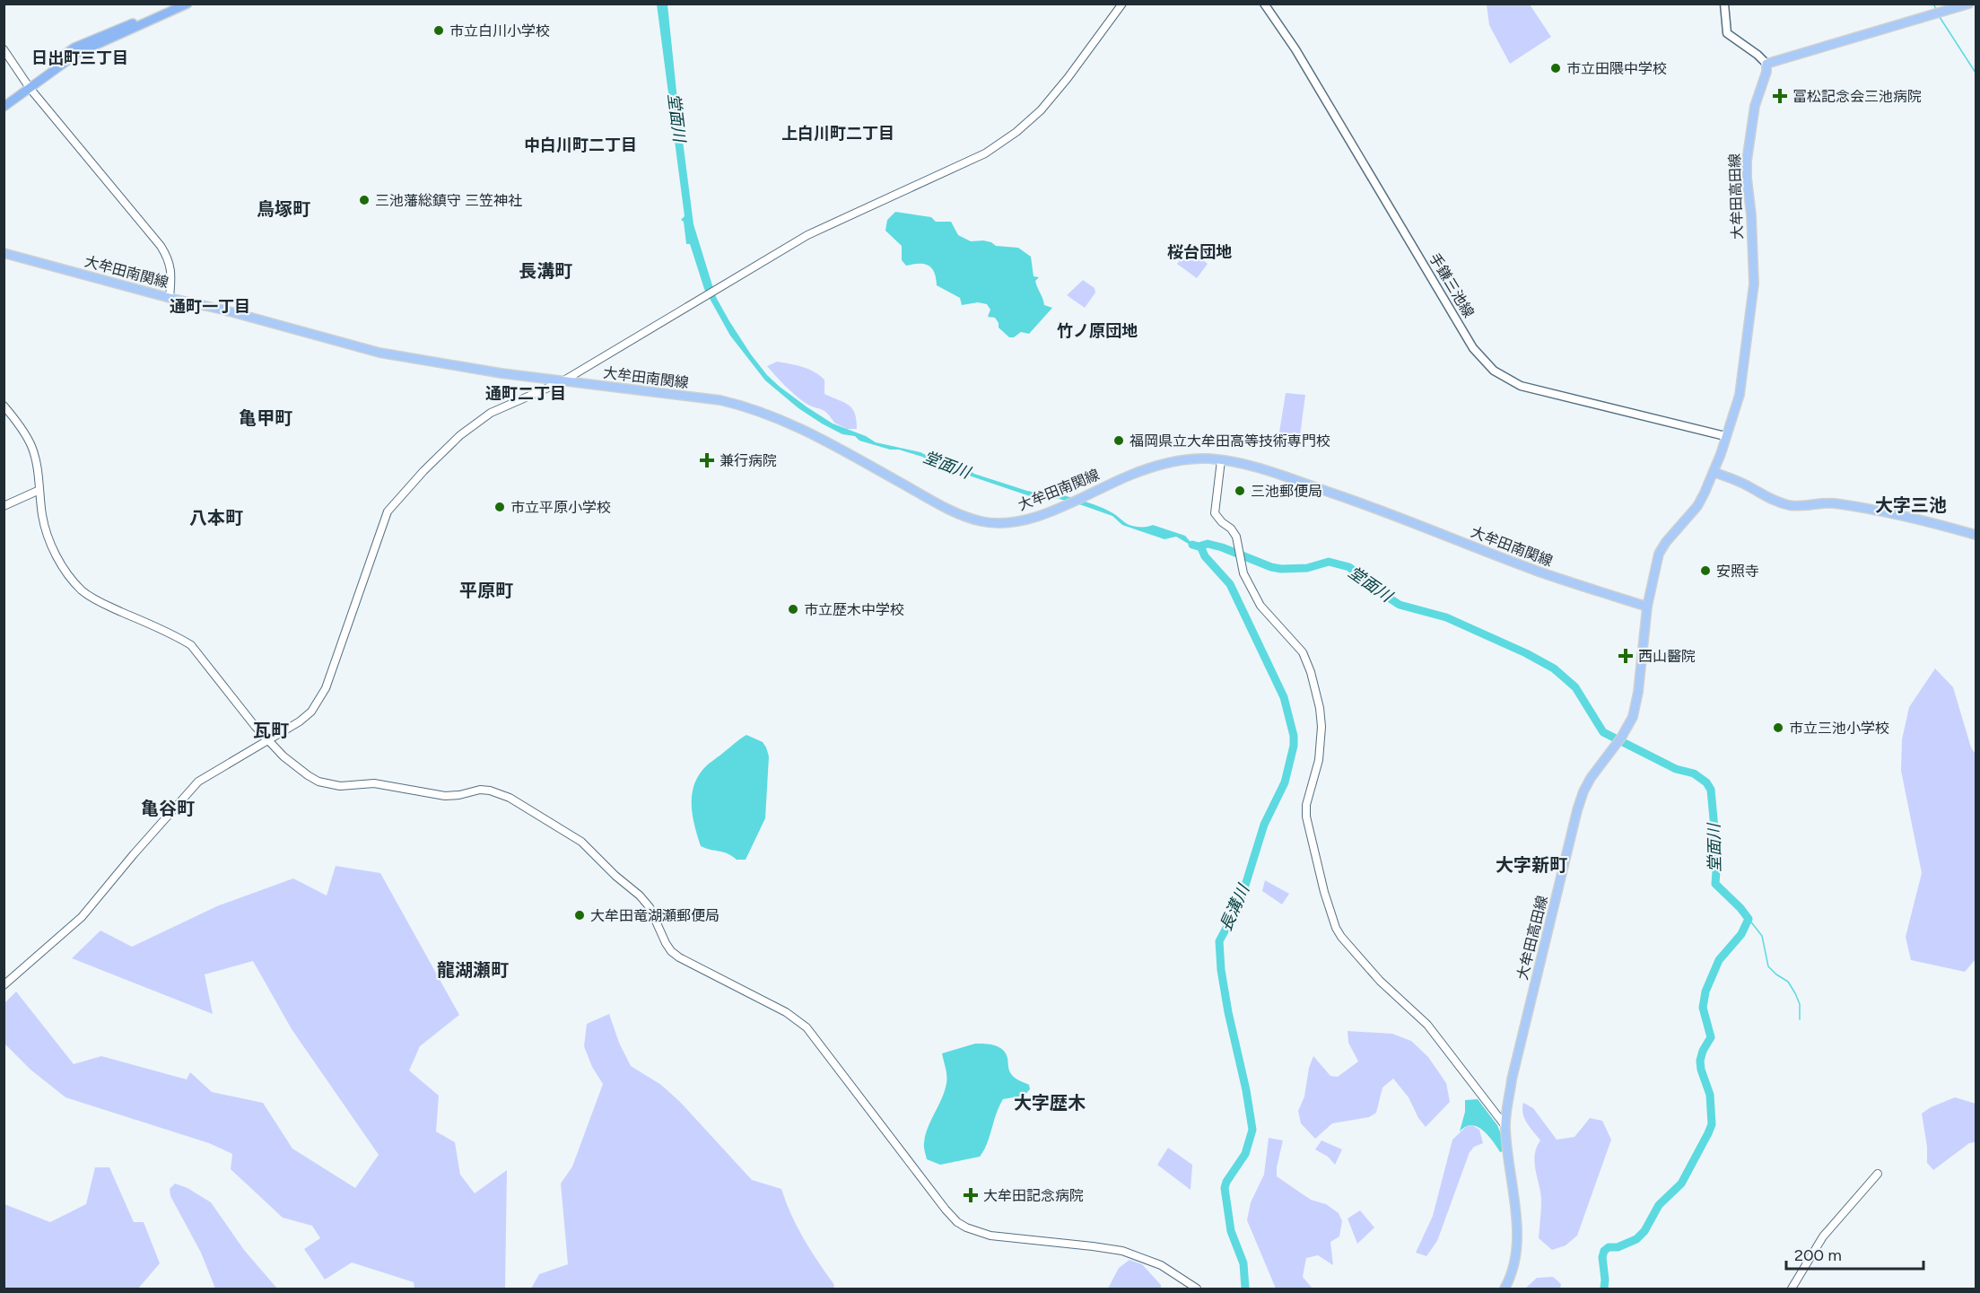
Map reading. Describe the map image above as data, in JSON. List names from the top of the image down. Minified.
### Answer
{"streets":{"main road":["大牟田高田線","大牟田南関線","手鎌三池線"]},"crossings":[["大牟田高田線","大牟田南関線"],["大牟田高田線","手鎌三池線"]],"districts":["日出町三丁目","上白川町二丁目","中白川町二丁目","鳥塚町","桜台団地","長溝町","通町一丁目","竹ノ原団地","通町二丁目","亀甲町","大字三池","八本町","平原町","瓦町","亀谷町","大字新町","龍湖瀬町","大字歴木"],"water":["堂面川","長溝川"],"places":{"other":["市立白川小学校","市立田隈中学校","三池藩総鎮守 三笠神社","福岡県立大牟田高等技術専門校","三池郵便局","市立平原小学校","安照寺","市立歴木中学校","市立三池小学校","大牟田竜湖瀬郵便局"],"health":["冨松記念会三池病院","兼行病院","西山醫院","大牟田記念病院"]},"scale_bar":"200 m"}
